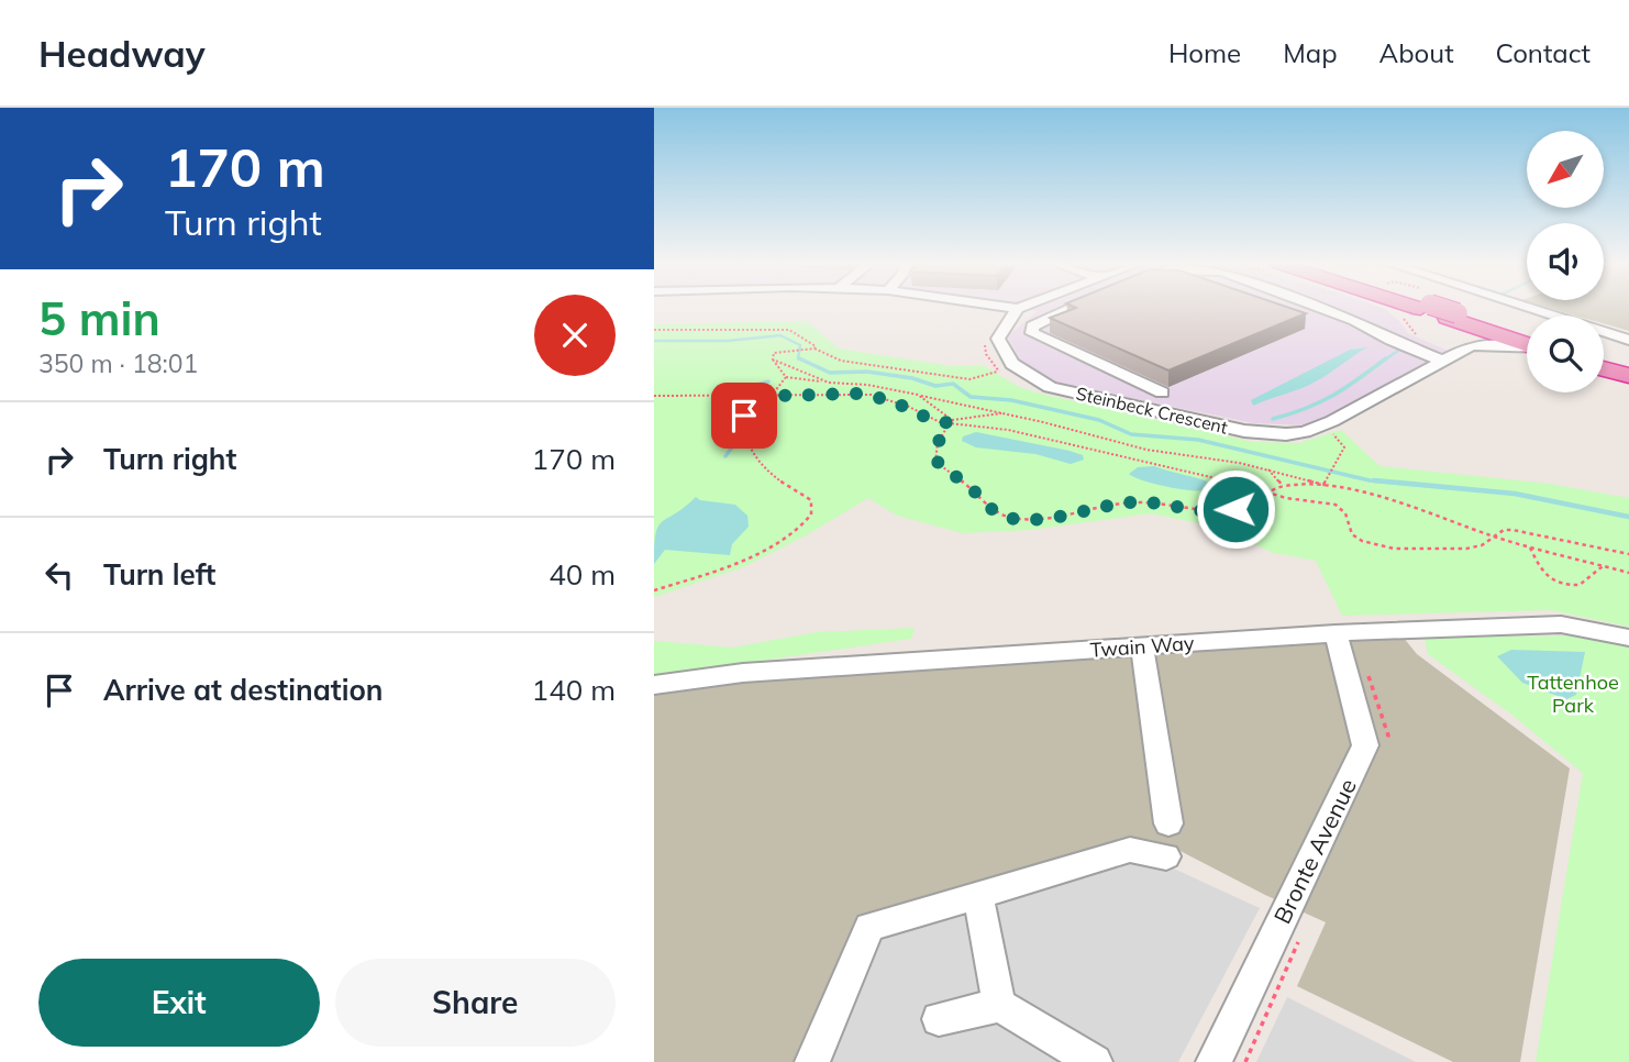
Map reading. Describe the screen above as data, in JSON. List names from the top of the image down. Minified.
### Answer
{"streets":{"street":["Steinbeck Crescent","Twain Way","Bronte Avenue"]},"crossings":[["Twain Way","Bronte Avenue"]],"parks":["Tattenhoe Park"],"north":"bottom left","page":{"header":"Headway","nav":["Home","Map","About","Contact"],"turn":["170 m","Turn right"],"heading":["5 min","350 m · 18:01"],"list":[{"name":"Turn right","value":"170 m"},{"name":"Turn left","value":"40 m"},{"name":"Arrive at destination","value":"140 m"}],"buttons":["Exit","Share"]}}
